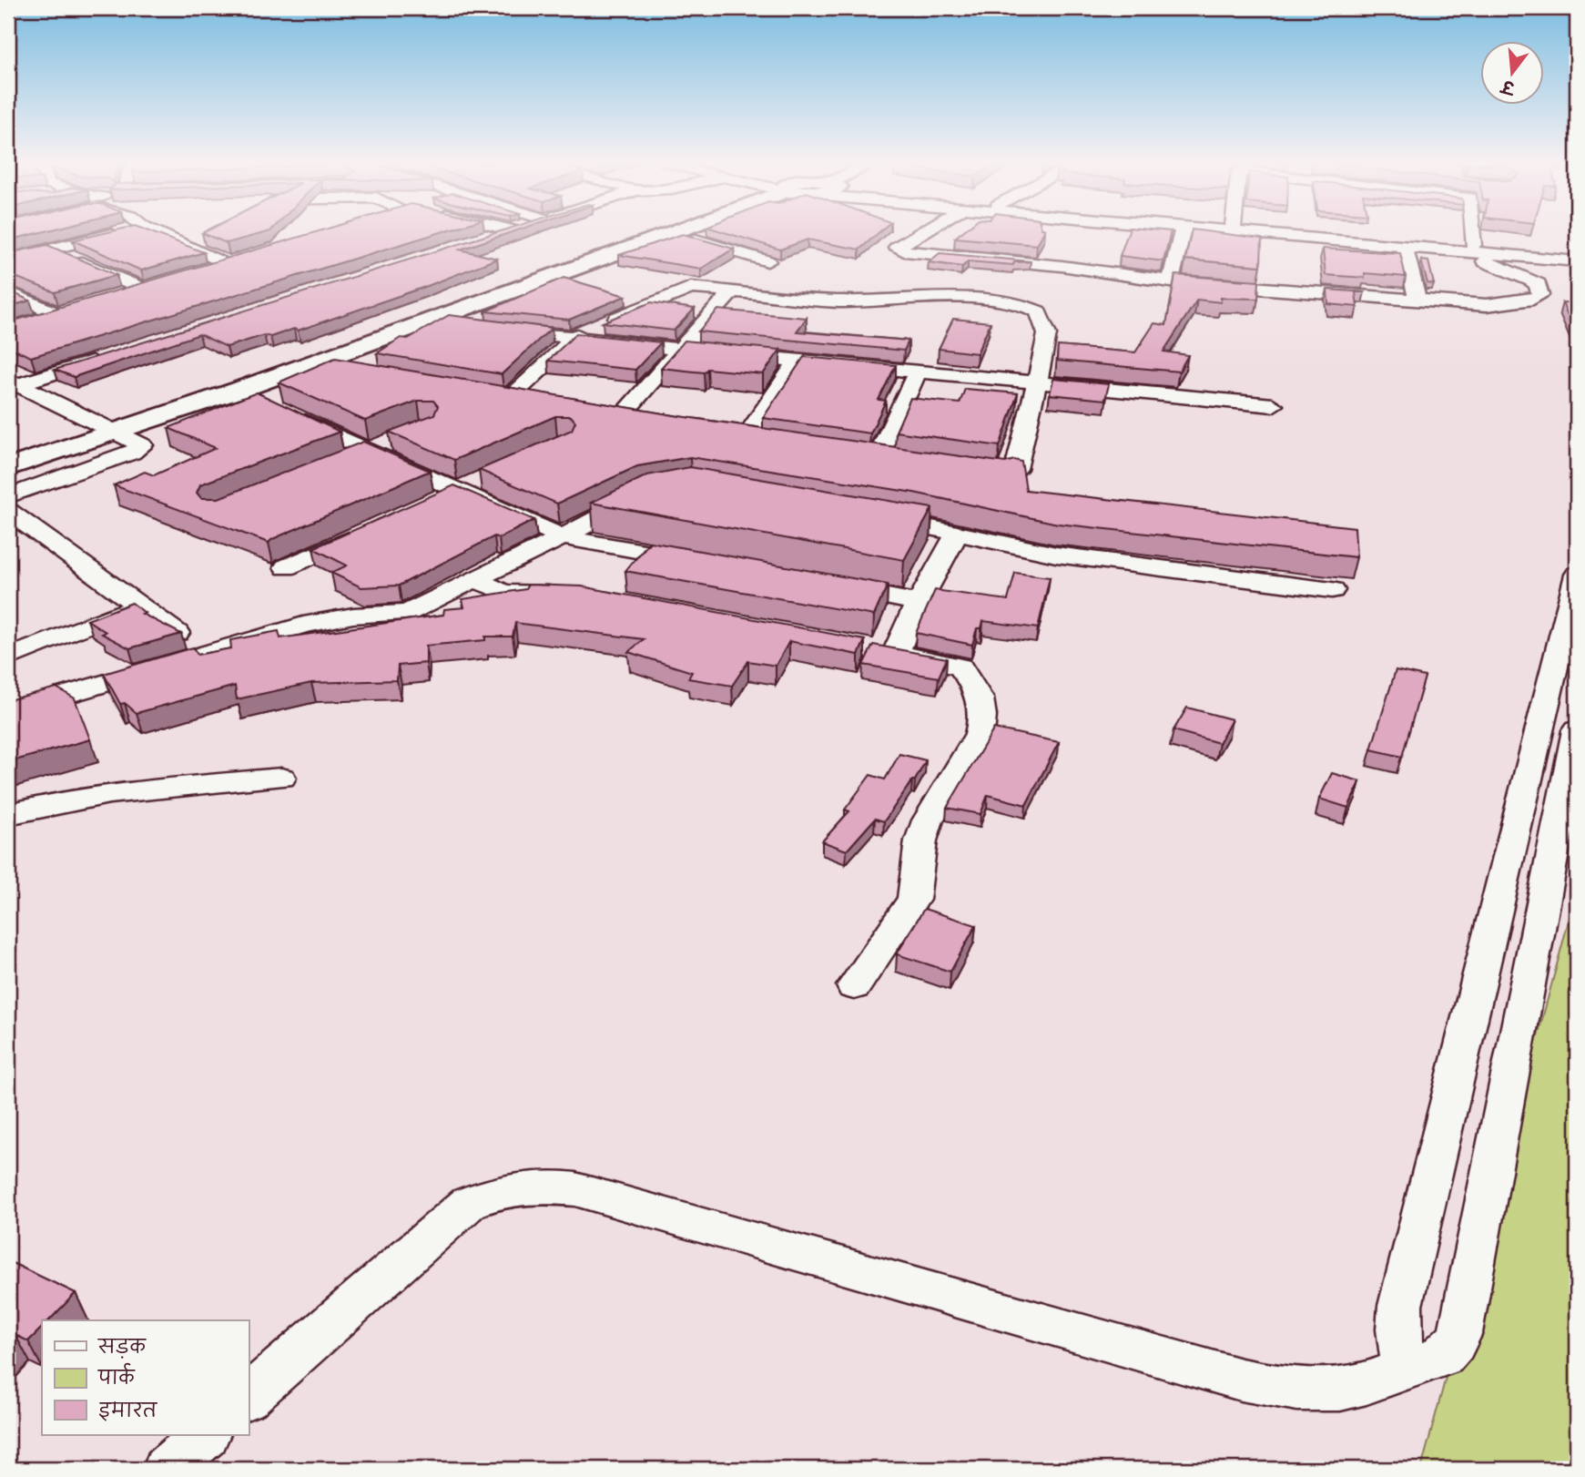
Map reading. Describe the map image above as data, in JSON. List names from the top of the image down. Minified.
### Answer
{"legend":["सड़क","पार्क","इमारत"],"north":"bottom"}
